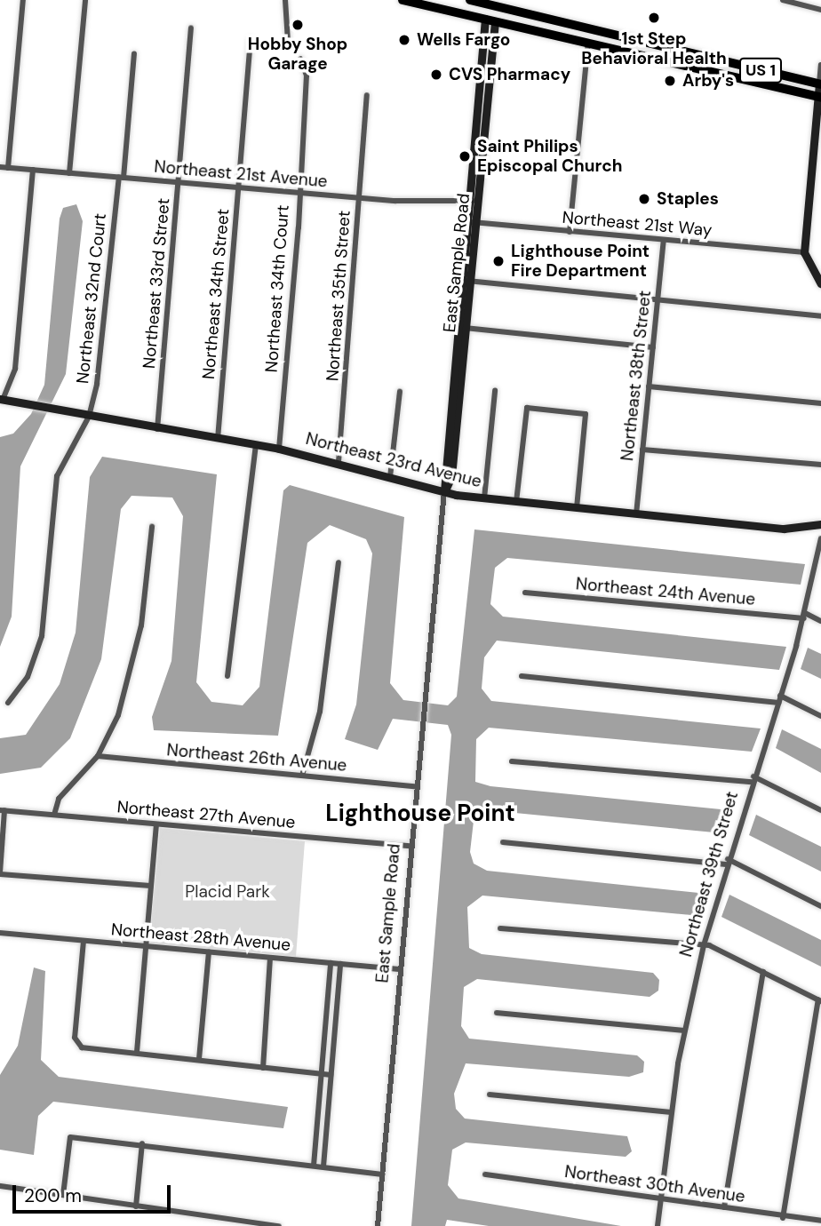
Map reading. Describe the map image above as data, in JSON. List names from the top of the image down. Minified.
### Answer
{"streets":{"main road":["US 1","East Sample Road"],"street":["Northeast 21st Avenue","Northeast 21st Way","Northeast 33rd Street","Northeast 34th Court","Northeast 34th Street","Northeast 35th Street","Northeast 32nd Court","Northeast 38th Street","Northeast 23rd Avenue","Northeast 24th Avenue","Northeast 26th Avenue","Northeast 27th Avenue","Northeast 39th Street","Northeast 28th Avenue","Northeast 30th Avenue"]},"crossings":[["US 1","East Sample Road"],["Northeast 21st Avenue","East Sample Road"],["Northeast 21st Avenue","Northeast 33rd Street"],["Northeast 21st Avenue","Northeast 34th Court"],["Northeast 21st Avenue","Northeast 34th Street"],["Northeast 21st Avenue","Northeast 35th Street"],["Northeast 21st Avenue","Northeast 32nd Court"],["Northeast 21st Way","East Sample Road"],["Northeast 21st Way","Northeast 38th Street"],["East Sample Road","Northeast 23rd Avenue"],["East Sample Road","Northeast 26th Avenue"],["East Sample Road","Northeast 27th Avenue"],["East Sample Road","Northeast 28th Avenue"],["Northeast 33rd Street","Northeast 23rd Avenue"],["Northeast 34th Court","Northeast 23rd Avenue"],["Northeast 34th Street","Northeast 23rd Avenue"],["Northeast 35th Street","Northeast 23rd Avenue"],["Northeast 32nd Court","Northeast 23rd Avenue"],["Northeast 38th Street","Northeast 23rd Avenue"],["Northeast 24th Avenue","Northeast 39th Street"],["Northeast 39th Street","Northeast 30th Avenue"]],"districts":["Lighthouse Point"],"parks":["Placid Park"],"places":["1st Step Behavioral Health","Hobby Shop Garage","Wells Fargo","CVS Pharmacy","Arby's","Saint Philips Episcopal Church","Staples","Lighthouse Point Fire Department"],"scale_bar":"200 m"}
